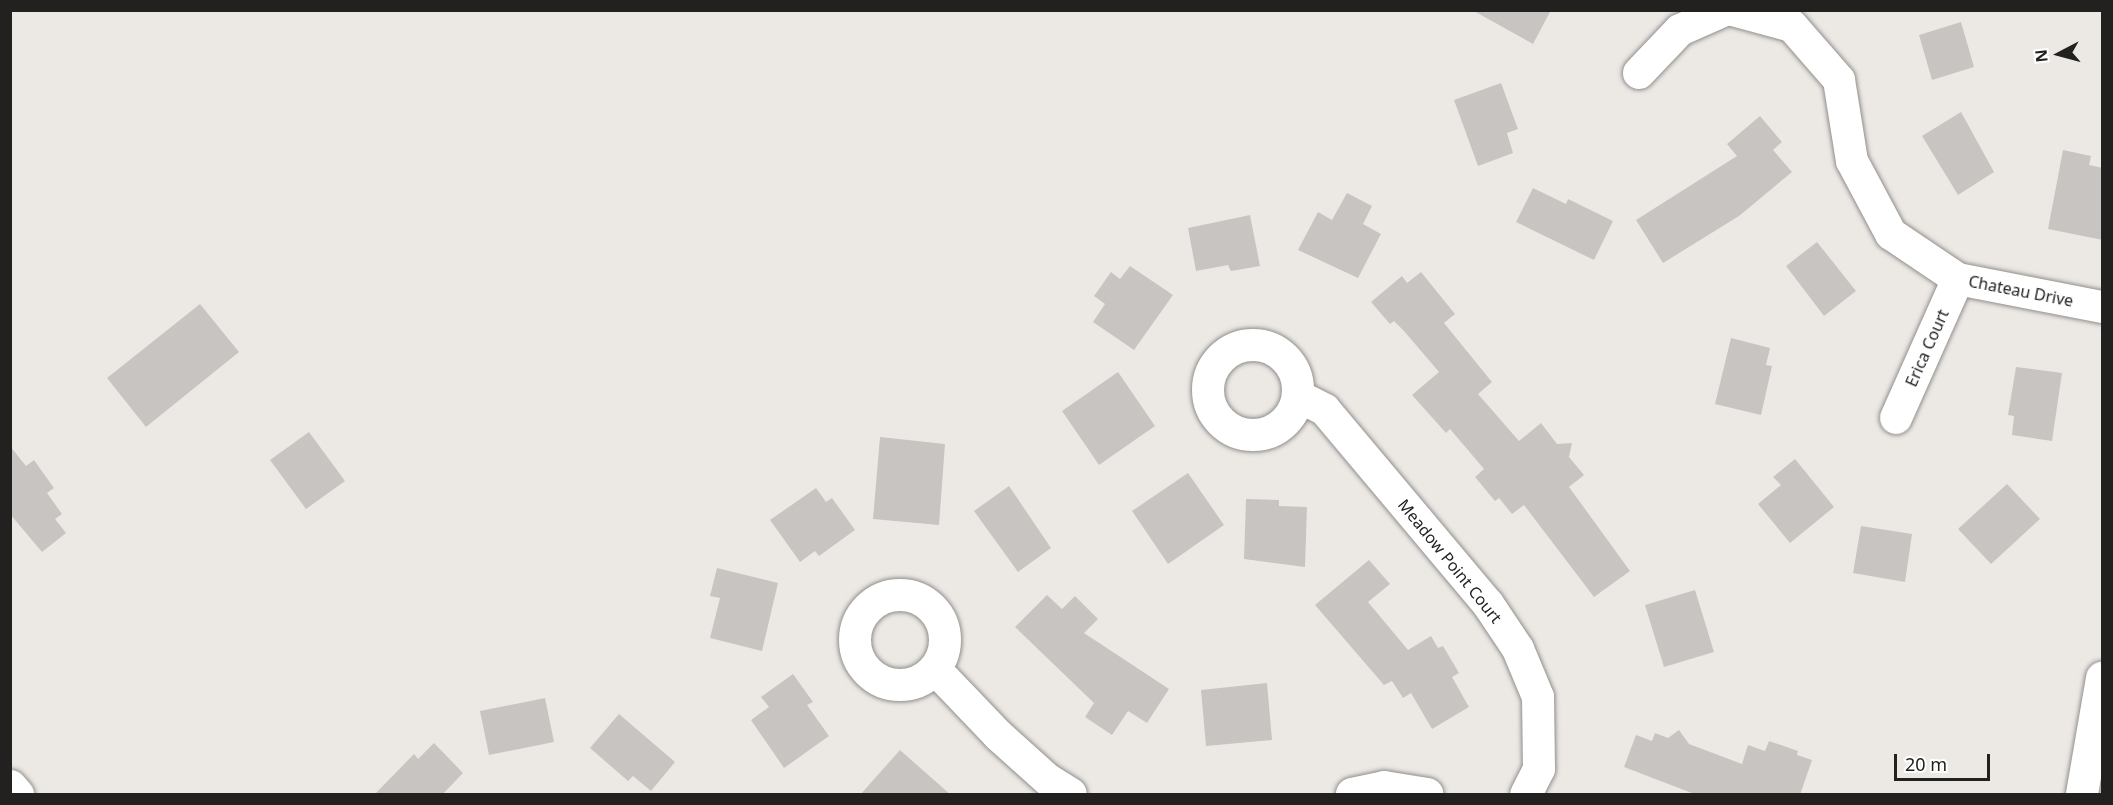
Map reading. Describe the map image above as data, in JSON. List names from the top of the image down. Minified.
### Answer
{"streets":{"street":["Chateau Drive","Erica Court","Meadow Point Court"]},"crossings":[["Chateau Drive","Erica Court"]],"scale_bar":"20 m","north":"left"}
